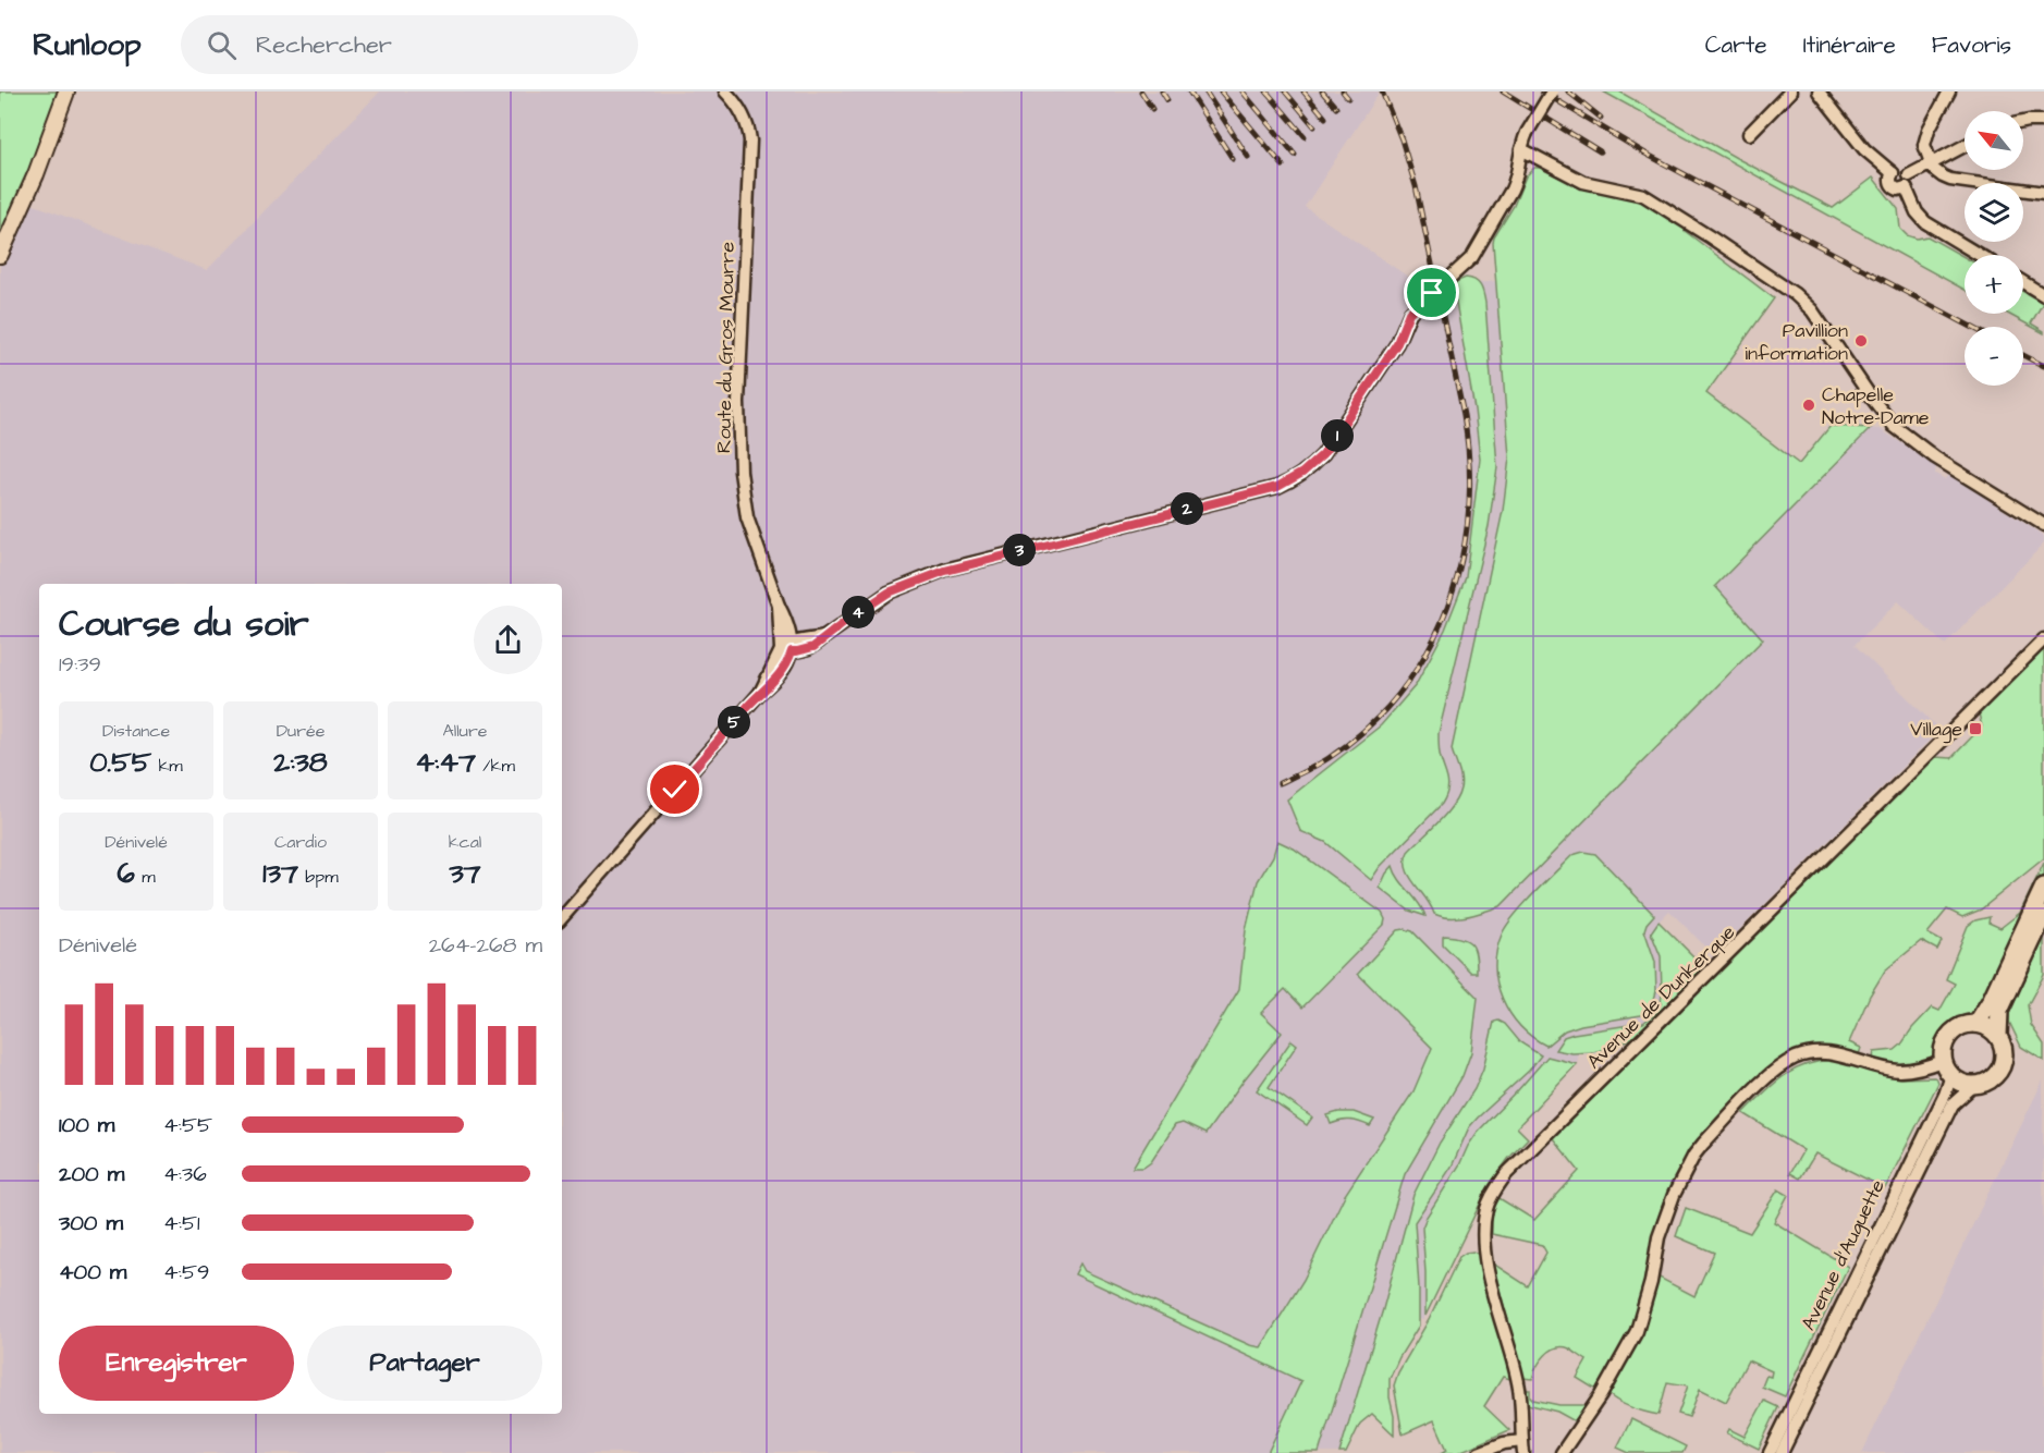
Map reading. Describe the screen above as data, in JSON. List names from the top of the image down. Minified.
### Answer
{"streets":{"street":["Route du Gros Mourre","Avenue de Dunkerque","Avenue d'Auguette"]},"places":{"other":["Pavillion information","Chapelle Notre-Dame"],"transit":["Village"]},"north":"top left","page":{"header":"Runloop","search":"Rechercher","nav":["Carte","Itinéraire","Favoris"],"map_buttons":["+","−"],"pins":["1","2","3","4","5"],"heading":["Course du soir","19:39"],"stats":[["Distance","0.55 km"],["Durée","2:38"],["Allure","4:47 /km"],["Dénivelé","6 m"],["Cardio","137 bpm"],["kcal","37"]],"chart":["Dénivelé","264–268 m"],"list":[{"name":"100 m","note":"4:55"},{"name":"200 m","note":"4:36"},{"name":"300 m","note":"4:51"},{"name":"400 m","note":"4:59"}],"buttons":["Enregistrer","Partager"]}}
